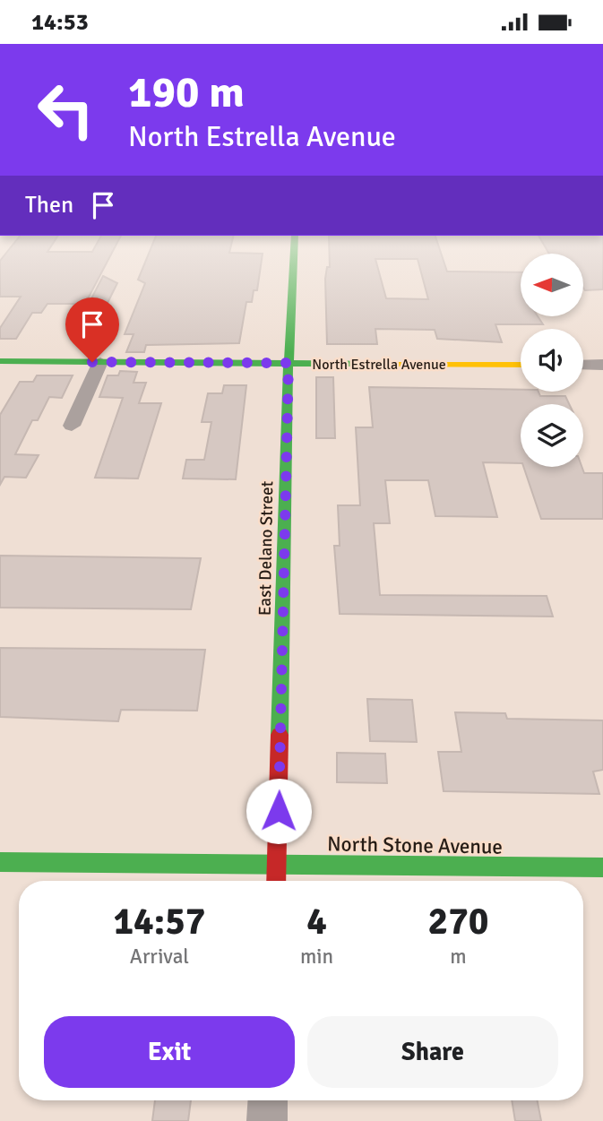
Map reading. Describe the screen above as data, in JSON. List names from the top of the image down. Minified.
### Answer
{"streets":{"street":["North Estrella Avenue","East Delano Street","North Stone Avenue"]},"crossings":[["North Estrella Avenue","East Delano Street"],["East Delano Street","North Stone Avenue"]],"north":"left","page":{"status":"14:53","turn":["190 m","North Estrella Avenue"],"then":"Then","eta":["14:57","Arrival","4","min","270","m"],"buttons":["Exit","Share"]}}
